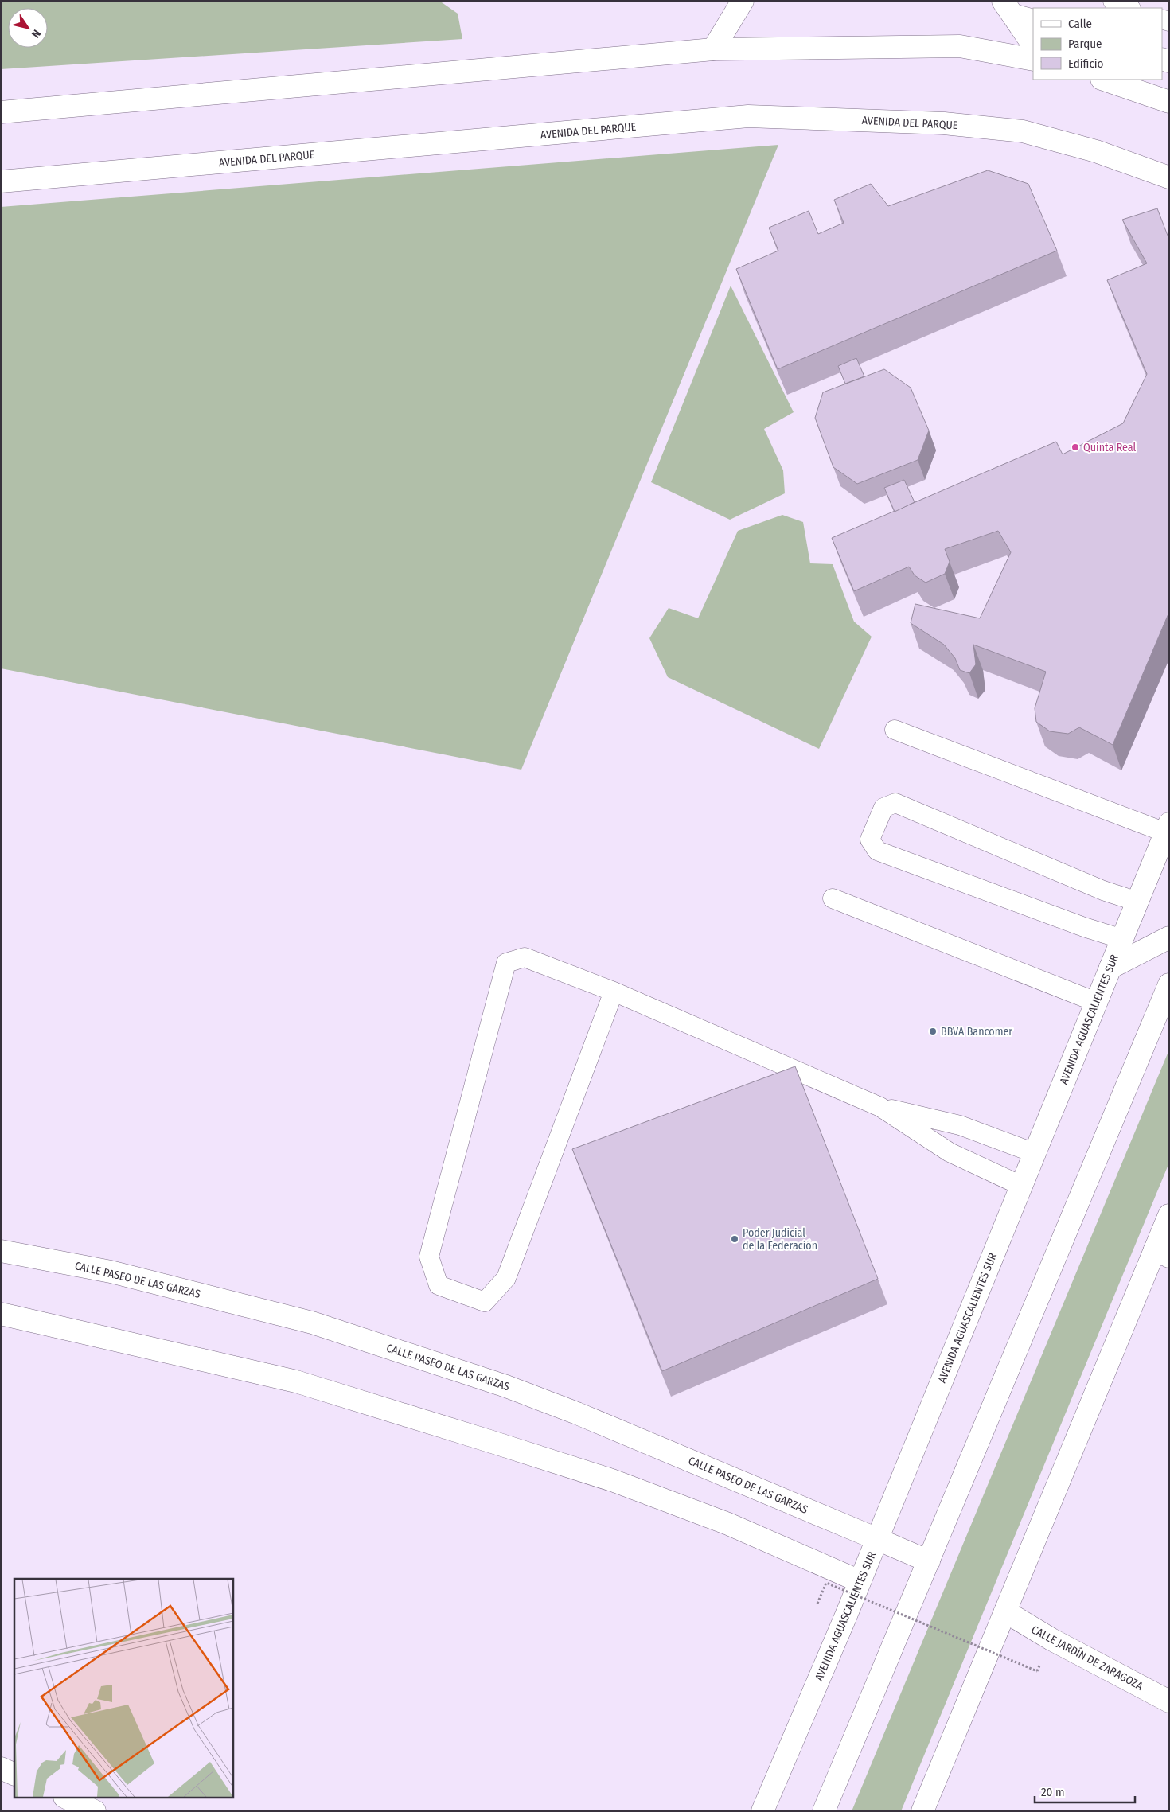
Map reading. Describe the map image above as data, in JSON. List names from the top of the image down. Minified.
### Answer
{"streets":{"street":["AVENIDA DEL PARQUE","AVENIDA AGUASCALIENTES SUR","CALLE PASEO DE LAS GARZAS","CALLE JARDÍN DE ZARAGOZA"]},"crossings":[["AVENIDA AGUASCALIENTES SUR","CALLE PASEO DE LAS GARZAS"]],"places":["Quinta Real","BBVA Bancomer","Poder Judicial de la Federación"],"legend":["Calle","Parque","Edificio"],"scale_bar":"20 m","north":"bottom right"}
